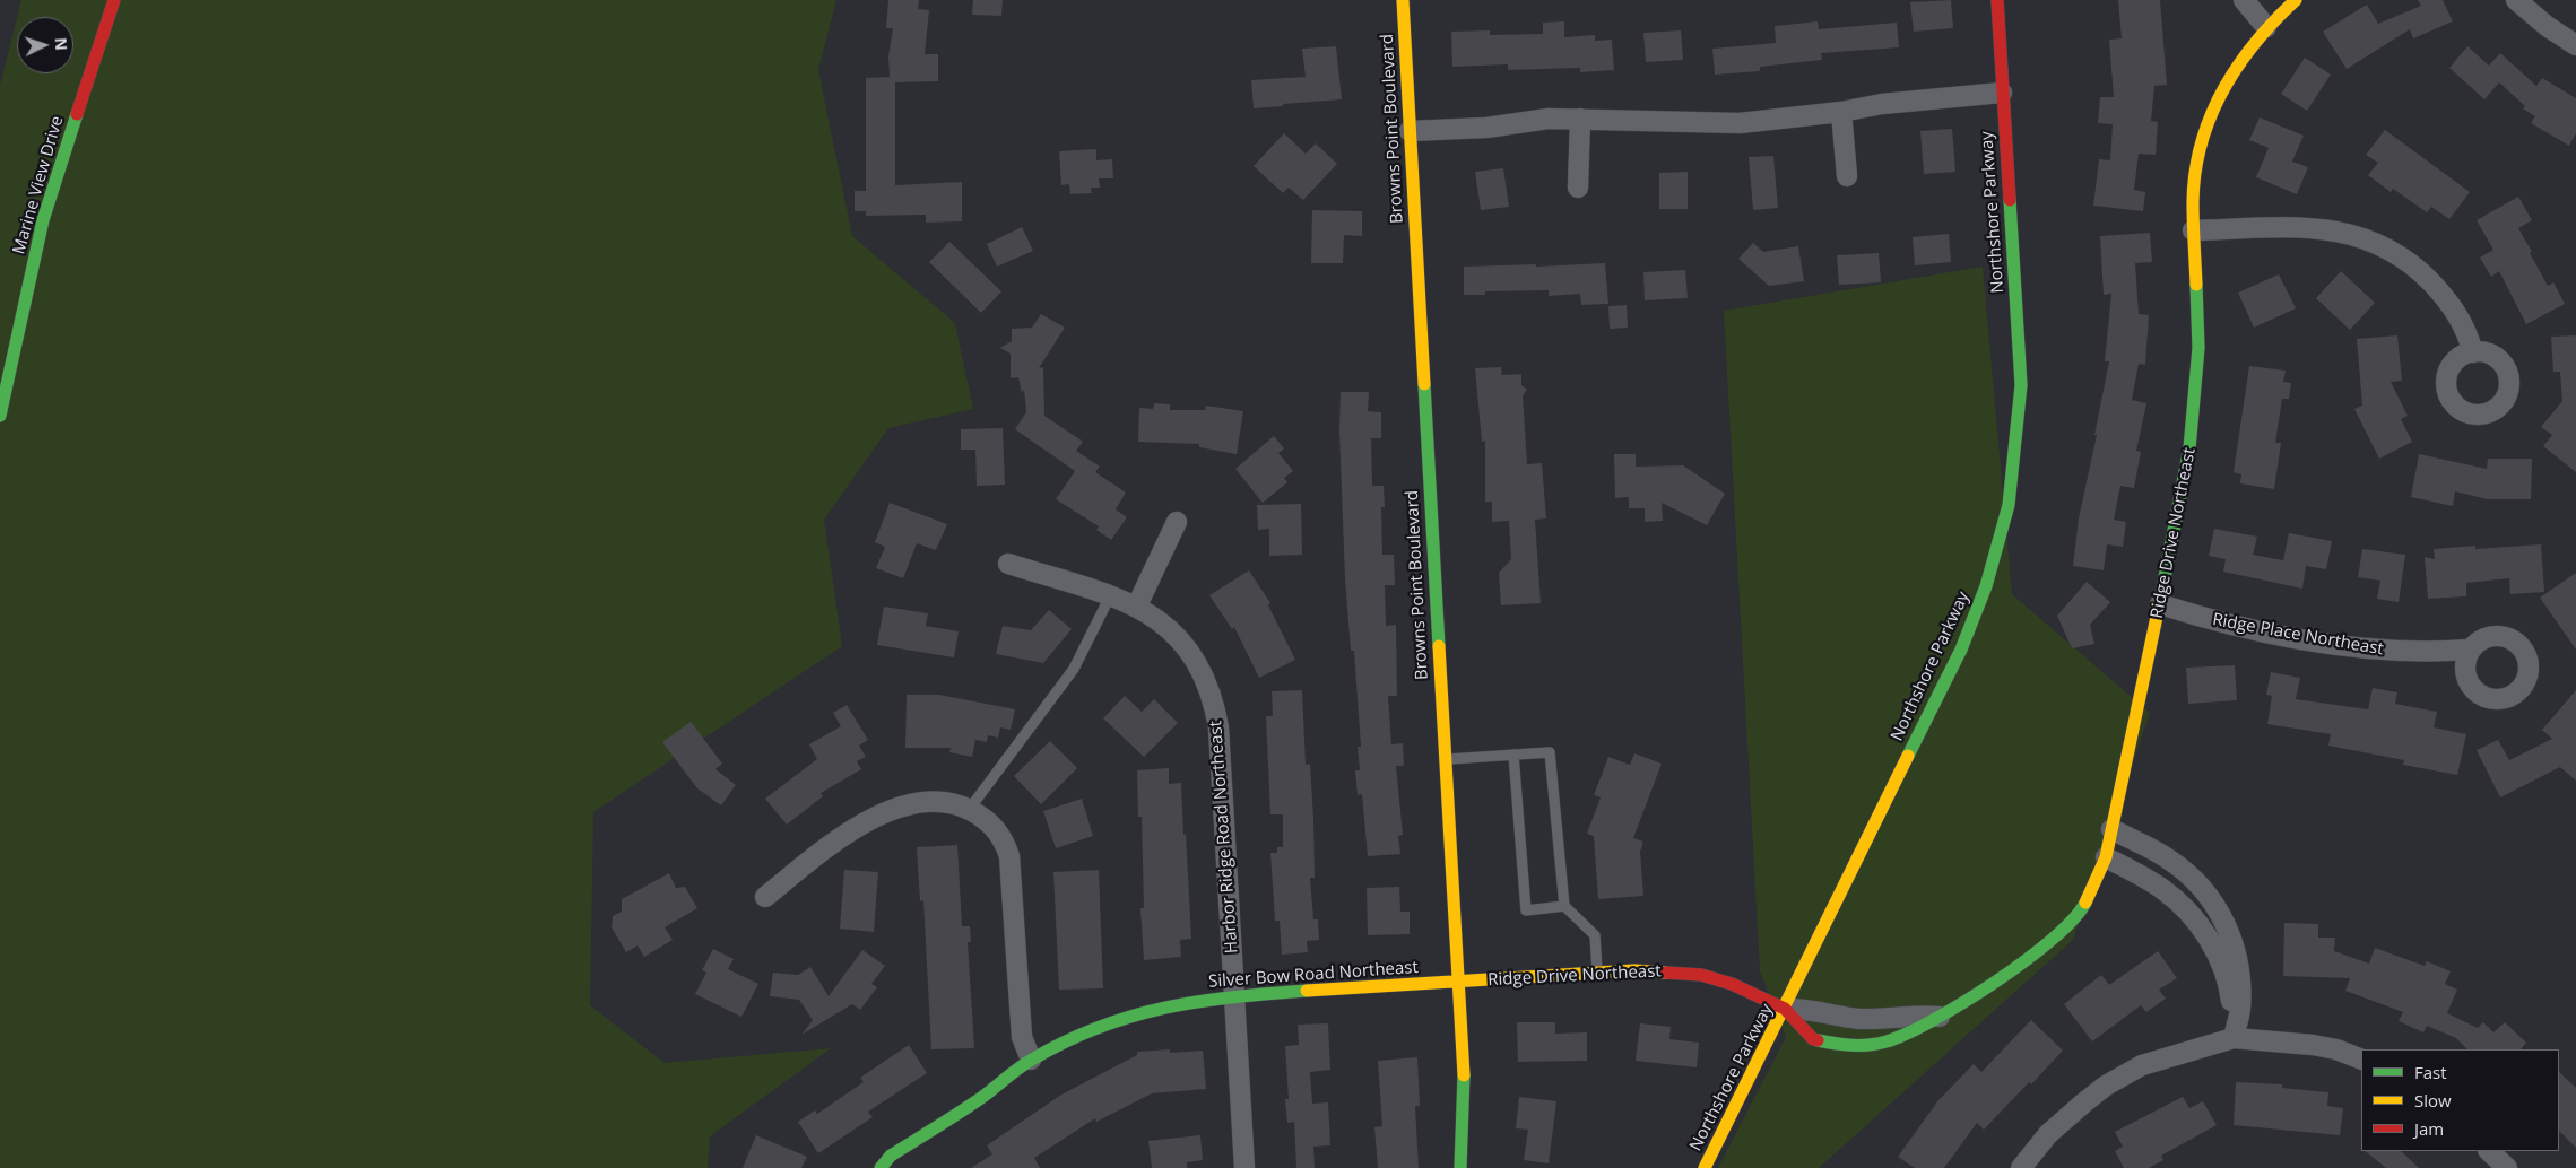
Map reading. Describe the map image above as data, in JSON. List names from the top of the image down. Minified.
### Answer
{"streets":{"street":["Browns Point Boulevard","Marine View Drive","Northshore Parkway","Ridge Drive Northeast","Ridge Place Northeast","Harbor Ridge Road Northeast","Silver Bow Road Northeast"]},"crossings":[["Browns Point Boulevard","Ridge Drive Northeast"],["Browns Point Boulevard","Silver Bow Road Northeast"],["Northshore Parkway","Ridge Drive Northeast"],["Ridge Drive Northeast","Ridge Place Northeast"],["Ridge Drive Northeast","Silver Bow Road Northeast"],["Harbor Ridge Road Northeast","Silver Bow Road Northeast"]],"legend":["Fast","Slow","Jam"],"north":"right"}
